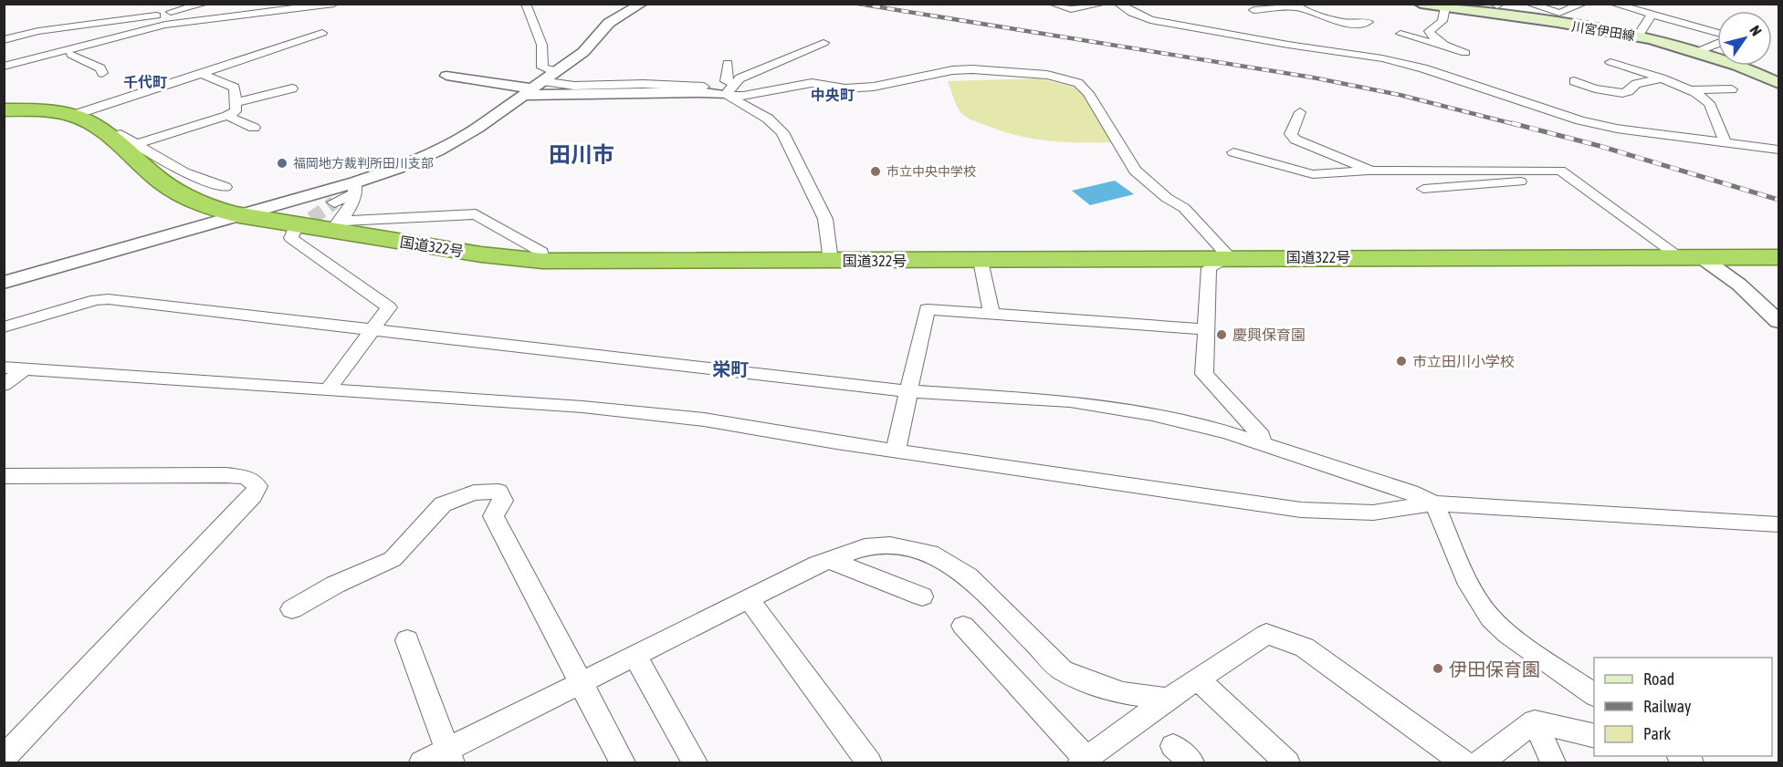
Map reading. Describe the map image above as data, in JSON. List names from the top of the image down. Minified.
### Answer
{"streets":{"highway":["国道322号"],"main road":["川宮伊田線"]},"districts":["千代町","中央町","田川市","栄町"],"places":["福岡地方裁判所田川支部","市立中央中学校","慶興保育園","市立田川小学校","伊田保育園"],"legend":["Road","Railway","Park"],"north":"top right"}
